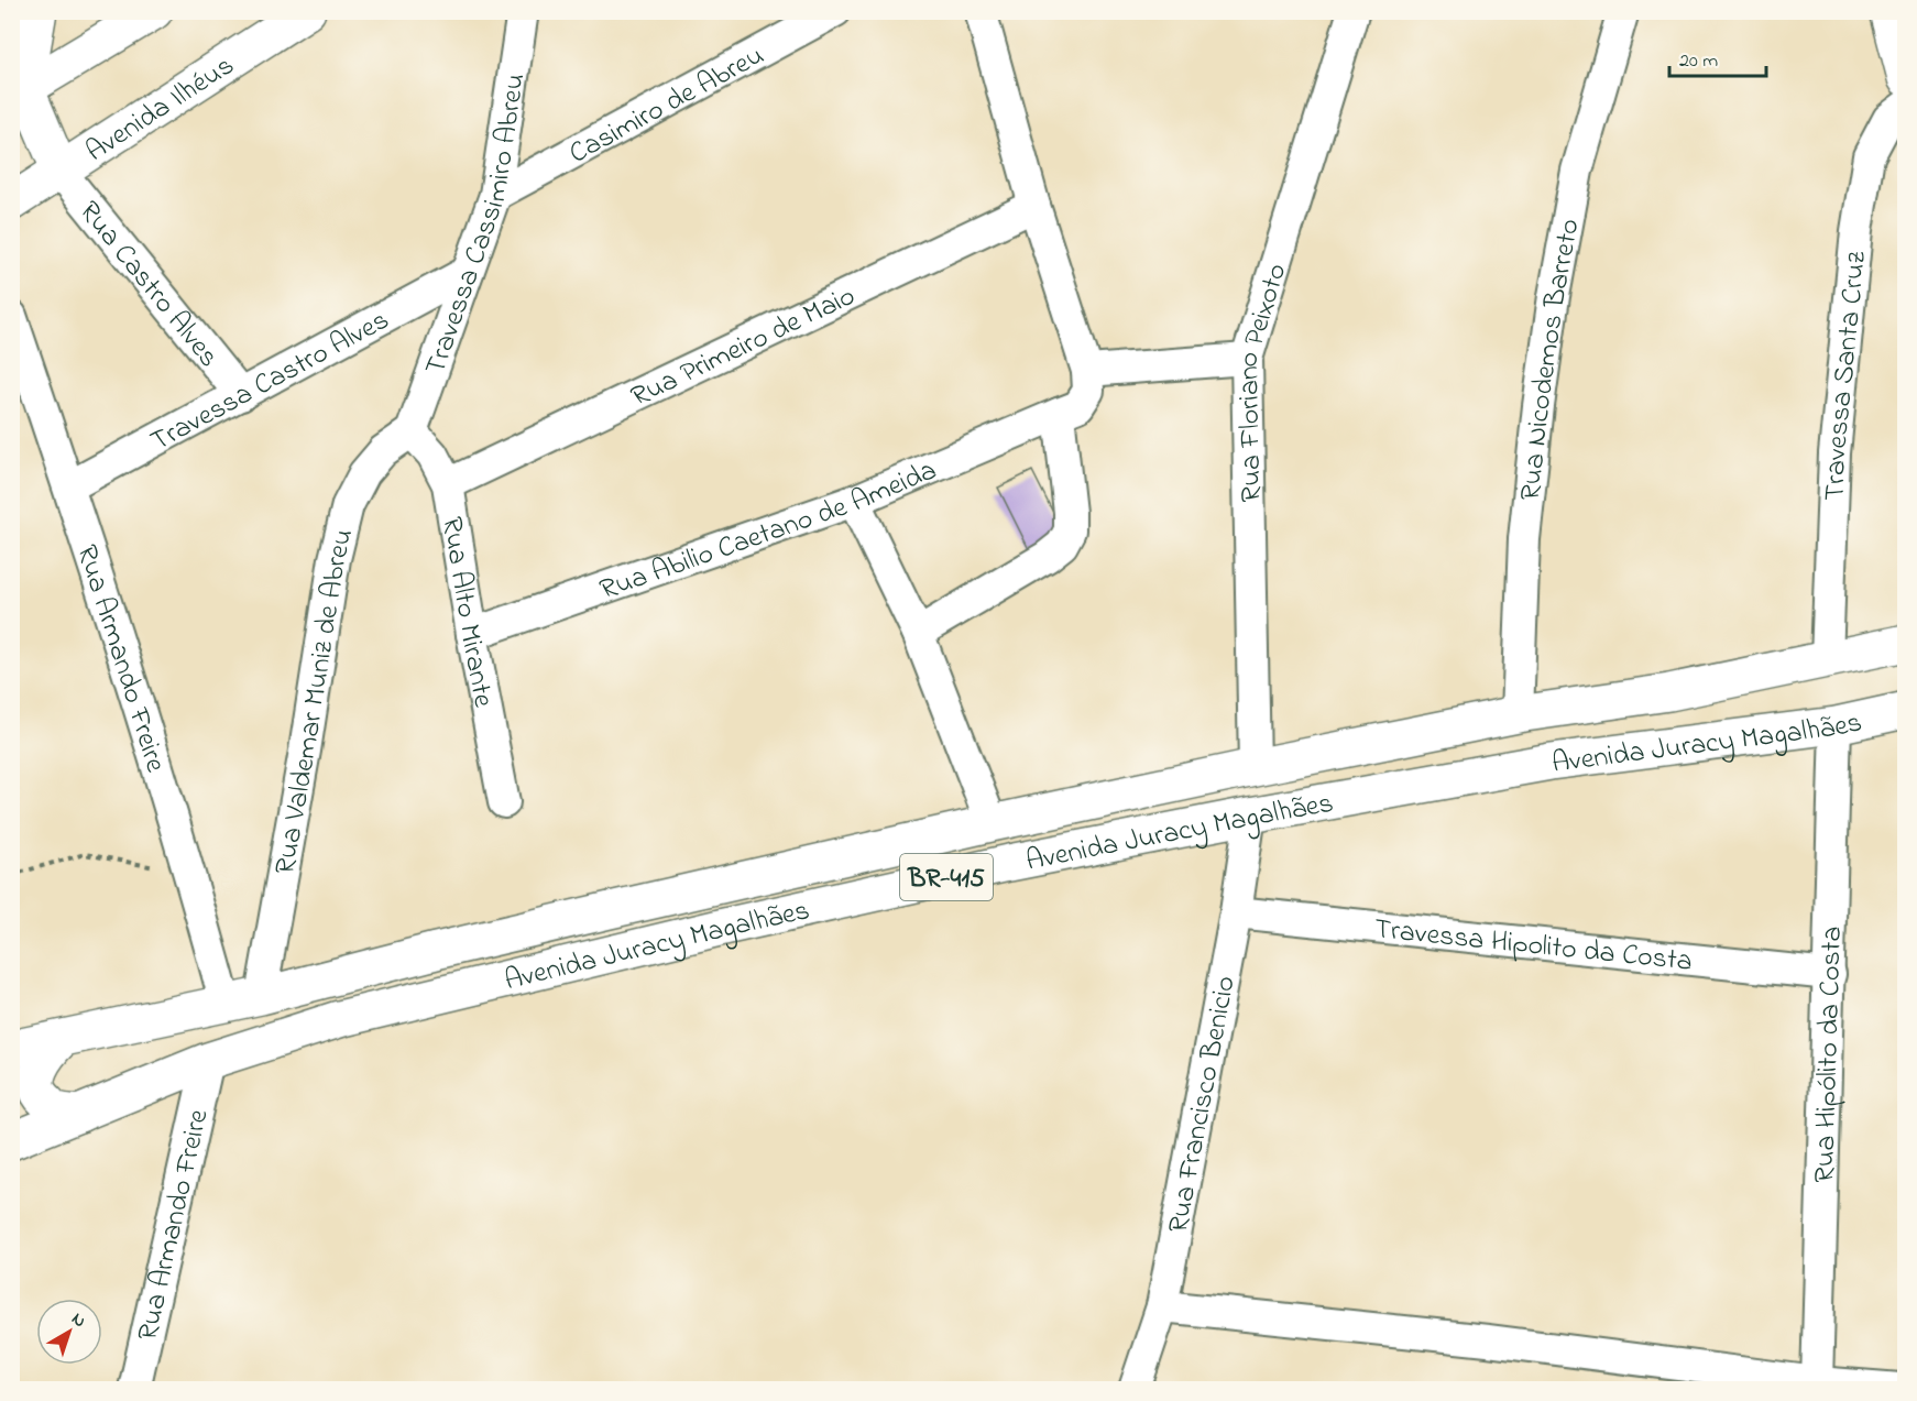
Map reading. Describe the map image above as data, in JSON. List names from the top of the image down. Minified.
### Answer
{"streets":{"main road":["Avenida Ilhéus","Avenida Juracy Magalhães","BR-415"],"street":["Casimiro de Abreu","Travessa Cassimiro Abreu","Rua Castro Alves","Rua Primeiro de Maio","Rua Nicodemos Barreto","Travessa Santa Cruz","Travessa Castro Alves","Rua Floriano Peixoto","Rua Abilio Caetano de Ameida","Rua Alto Mirante","Rua Armando Freire","Rua Valdemar Muniz de Abreu","Travessa Hipolito da Costa","Rua Hipólito da Costa","Rua Francisco Benicio"]},"crossings":[["Casimiro de Abreu","Travessa Cassimiro Abreu"],["Avenida Ilhéus","Rua Castro Alves"],["Travessa Cassimiro Abreu","Travessa Castro Alves"],["Travessa Cassimiro Abreu","Rua Alto Mirante"],["Travessa Cassimiro Abreu","Rua Valdemar Muniz de Abreu"],["Rua Castro Alves","Travessa Castro Alves"],["Rua Primeiro de Maio","Rua Alto Mirante"],["Rua Nicodemos Barreto","Avenida Juracy Magalhães"],["Travessa Santa Cruz","Avenida Juracy Magalhães"],["Travessa Castro Alves","Rua Armando Freire"],["Rua Floriano Peixoto","Avenida Juracy Magalhães"],["Rua Abilio Caetano de Ameida","Rua Alto Mirante"],["Rua Alto Mirante","Rua Valdemar Muniz de Abreu"],["Rua Armando Freire","Avenida Juracy Magalhães"],["Rua Valdemar Muniz de Abreu","Avenida Juracy Magalhães"],["Avenida Juracy Magalhães","Rua Hipólito da Costa"],["Avenida Juracy Magalhães","Rua Francisco Benicio"],["Travessa Hipolito da Costa","Rua Hipólito da Costa"],["Travessa Hipolito da Costa","Rua Francisco Benicio"]],"scale_bar":"20 m","north":"top right"}
